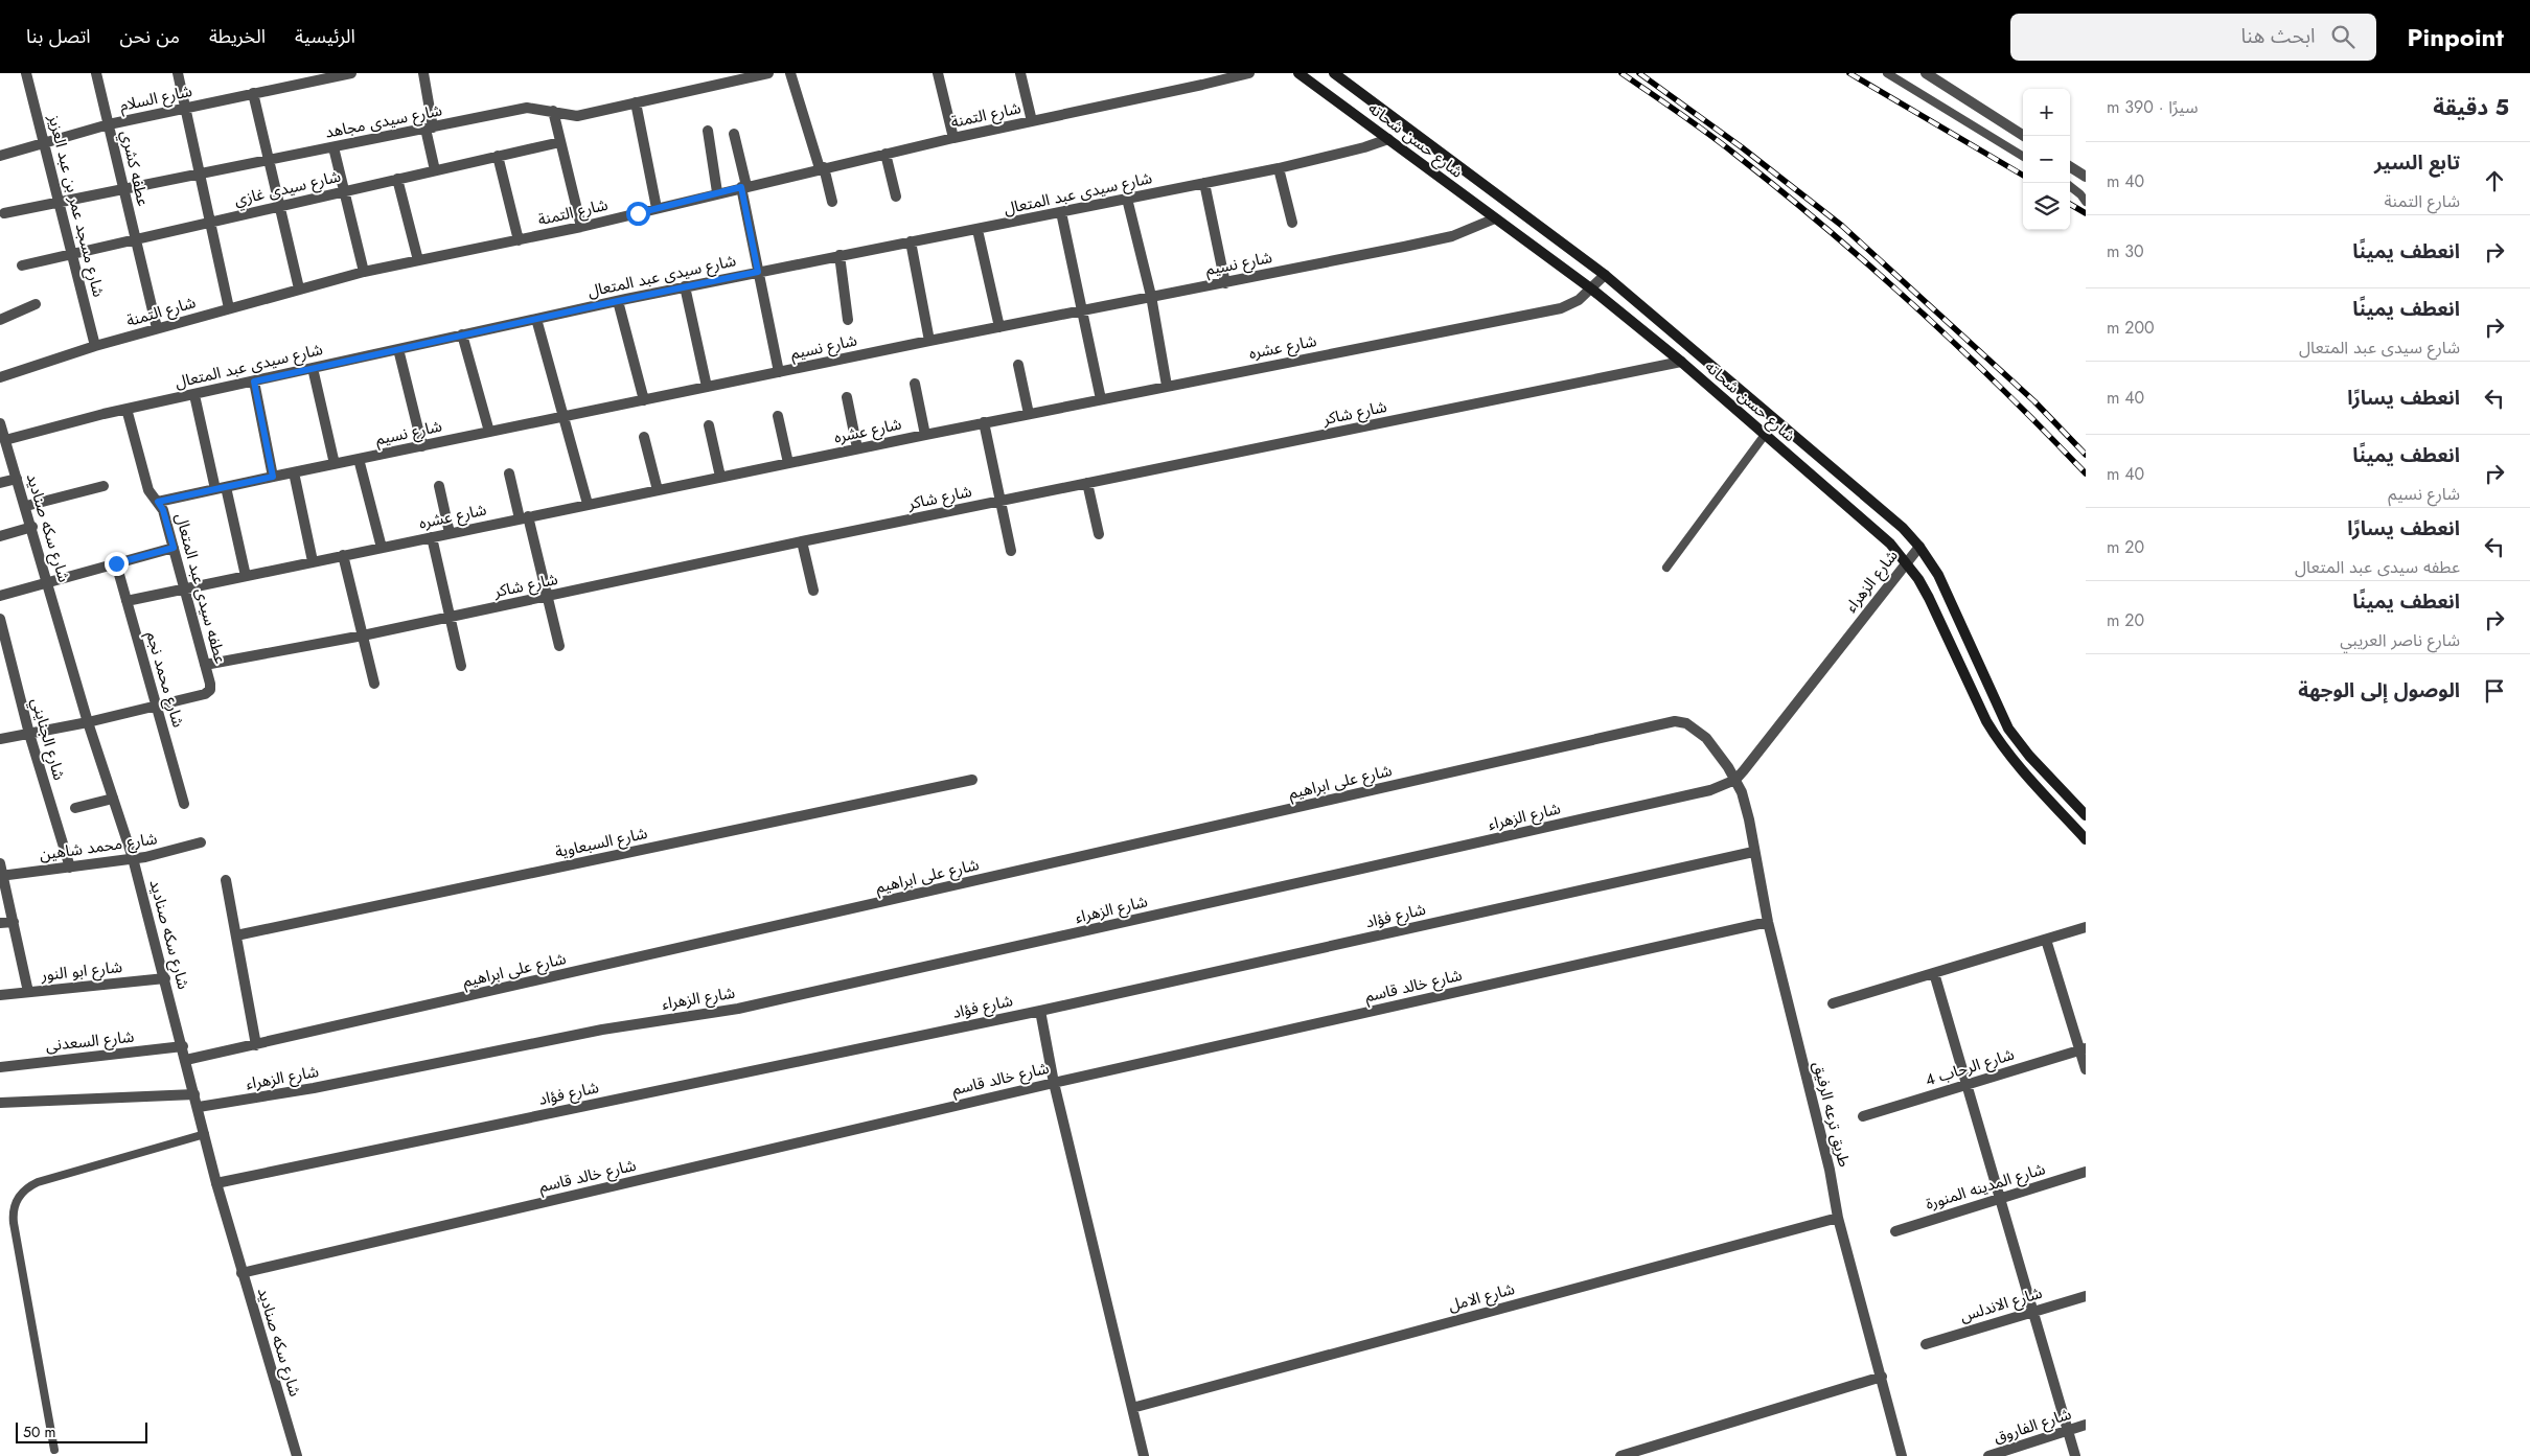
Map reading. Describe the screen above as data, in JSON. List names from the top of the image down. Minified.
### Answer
{"streets":{"main road":["شارع حسن شحاته"],"street":["شارع السلام","شارع التمنة","شارع سيدى مجاهد","عطفه كشري","شارع سيدى غازي","شارع سيدى عبد المتعال","شارع مسجد عمر بن عبد العزيز","شارع نسيم","شارع عشره","شارع شاكر","شارع سكه صناديد","شارع الزهراء","عطفه سيدى عبد المتعال","شارع محمد نجم","شارع الجنايني","شارع على ابراهيم","شارع السبعاوية","شارع محمد شاهين","شارع فؤاد","شارع ابو النور","شارع خالد قاسم","شارع السعدنى","شارع الرحاب 4","طريق ترعه الرفيق","شارع المدينه المنورة","شارع الامل","شارع الاندلس","شارع الفاروق"]},"crossings":[["شارع السلام","عطفه كشري"],["شارع السلام","شارع مسجد عمر بن عبد العزيز"],["شارع التمنة","عطفه كشري"],["شارع التمنة","شارع مسجد عمر بن عبد العزيز"],["شارع سيدى مجاهد","عطفه كشري"],["شارع سيدى مجاهد","شارع مسجد عمر بن عبد العزيز"],["شارع حسن شحاته","شارع سيدى عبد المتعال"],["شارع حسن شحاته","شارع نسيم"],["شارع حسن شحاته","شارع عشره"],["شارع حسن شحاته","شارع شاكر"],["شارع حسن شحاته","شارع الزهراء"],["عطفه كشري","شارع سيدى غازي"],["شارع سيدى غازي","شارع مسجد عمر بن عبد العزيز"],["شارع سيدى عبد المتعال","شارع سكه صناديد"],["شارع سيدى عبد المتعال","عطفه سيدى عبد المتعال"],["شارع نسيم","عطفه سيدى عبد المتعال"],["شارع عشره","عطفه سيدى عبد المتعال"],["شارع عشره","شارع محمد نجم"],["شارع شاكر","عطفه سيدى عبد المتعال"],["شارع سكه صناديد","شارع الزهراء"],["شارع سكه صناديد","شارع على ابراهيم"],["شارع سكه صناديد","شارع محمد شاهين"],["شارع سكه صناديد","شارع فؤاد"],["شارع سكه صناديد","شارع ابو النور"],["شارع سكه صناديد","شارع خالد قاسم"],["شارع سكه صناديد","شارع السعدنى"],["شارع الزهراء","طريق ترعه الرفيق"],["عطفه سيدى عبد المتعال","شارع محمد نجم"],["شارع الجنايني","شارع محمد شاهين"],["شارع على ابراهيم","طريق ترعه الرفيق"],["شارع فؤاد","طريق ترعه الرفيق"],["شارع خالد قاسم","طريق ترعه الرفيق"],["طريق ترعه الرفيق","شارع الامل"]],"scale_bar":"50 m","page":{"header":"Pinpoint","search":"ابحث هنا","nav":["الرئيسية","الخريطة","من نحن","اتصل بنا"],"heading":["5 دقيقة","سيرًا · 390 m"],"map_buttons":["+","−"],"list":[["تابع السير","شارع التمنة","40 m"],["انعطف يمينًا","30 m"],["انعطف يمينًا","شارع سيدى عبد المتعال","200 m"],["انعطف يسارًا","40 m"],["انعطف يمينًا","شارع نسيم","40 m"],["انعطف يسارًا","عطفه سيدى عبد المتعال","20 m"],["انعطف يمينًا","شارع ناصر العريبي","20 m"],"الوصول إلى الوجهة"],"scale":"50 m"}}
